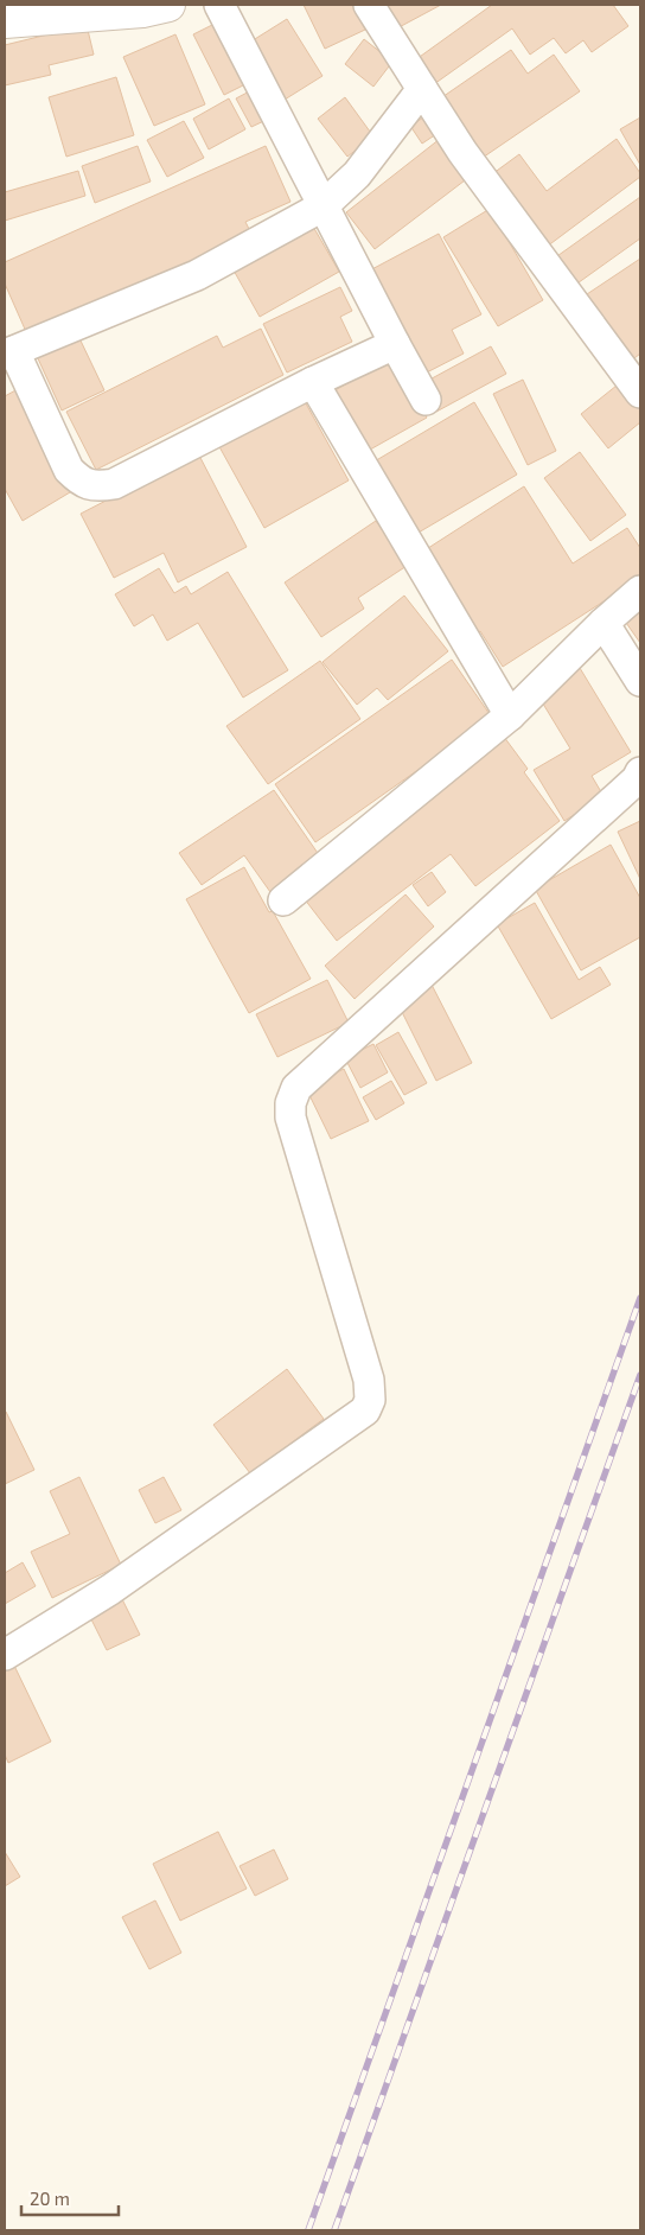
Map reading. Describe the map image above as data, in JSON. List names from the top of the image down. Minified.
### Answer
{"scale_bar":"20 m"}
